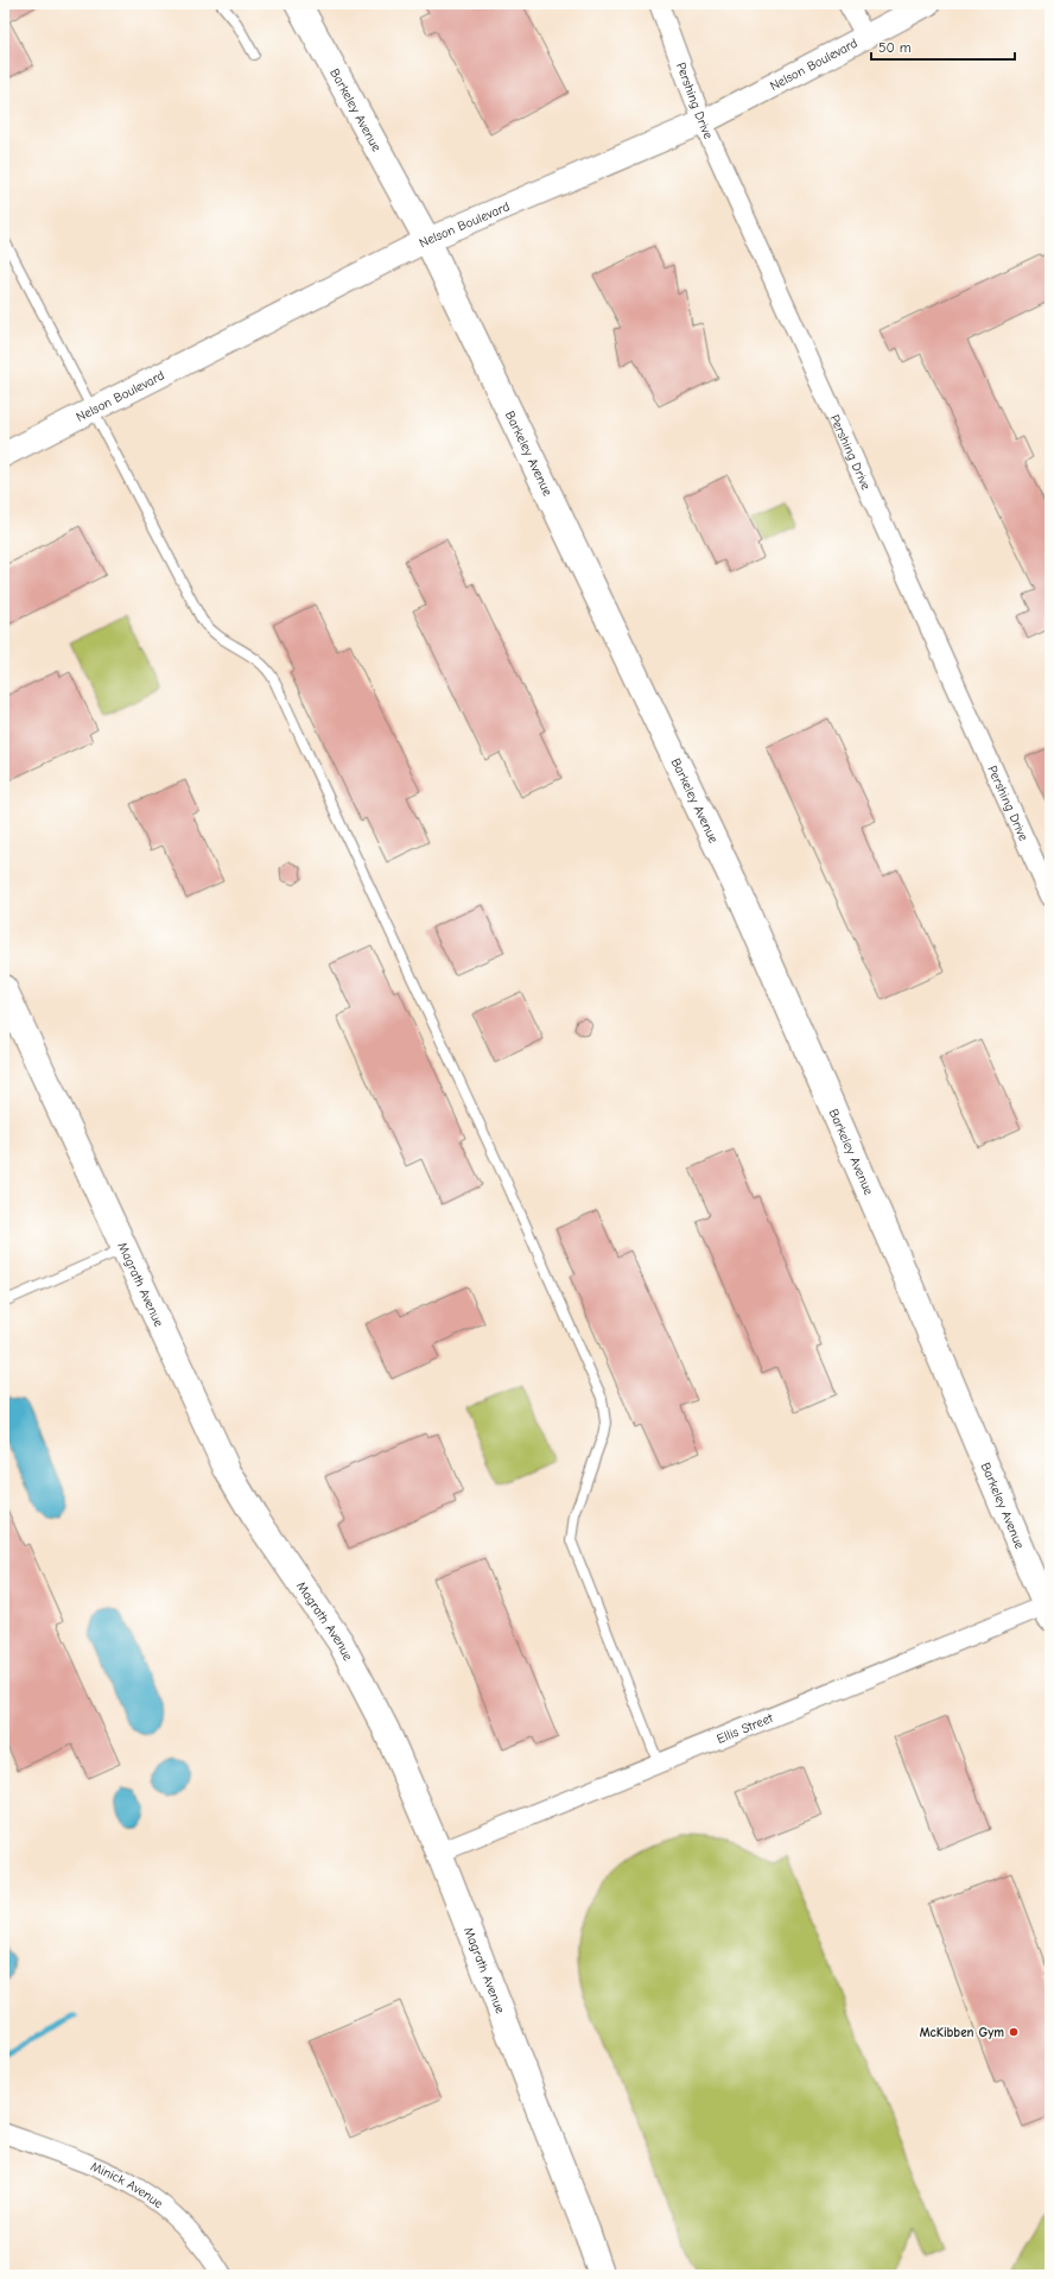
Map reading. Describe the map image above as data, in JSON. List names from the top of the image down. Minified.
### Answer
{"streets":{"main road":["Barkeley Avenue","Magrath Avenue"],"street":["Nelson Boulevard","Pershing Drive","Ellis Street","Minick Avenue"]},"crossings":[["Nelson Boulevard","Pershing Drive"],["Nelson Boulevard","Barkeley Avenue"],["Barkeley Avenue","Ellis Street"],["Magrath Avenue","Ellis Street"]],"places":["McKibben Gym"],"scale_bar":"50 m"}
